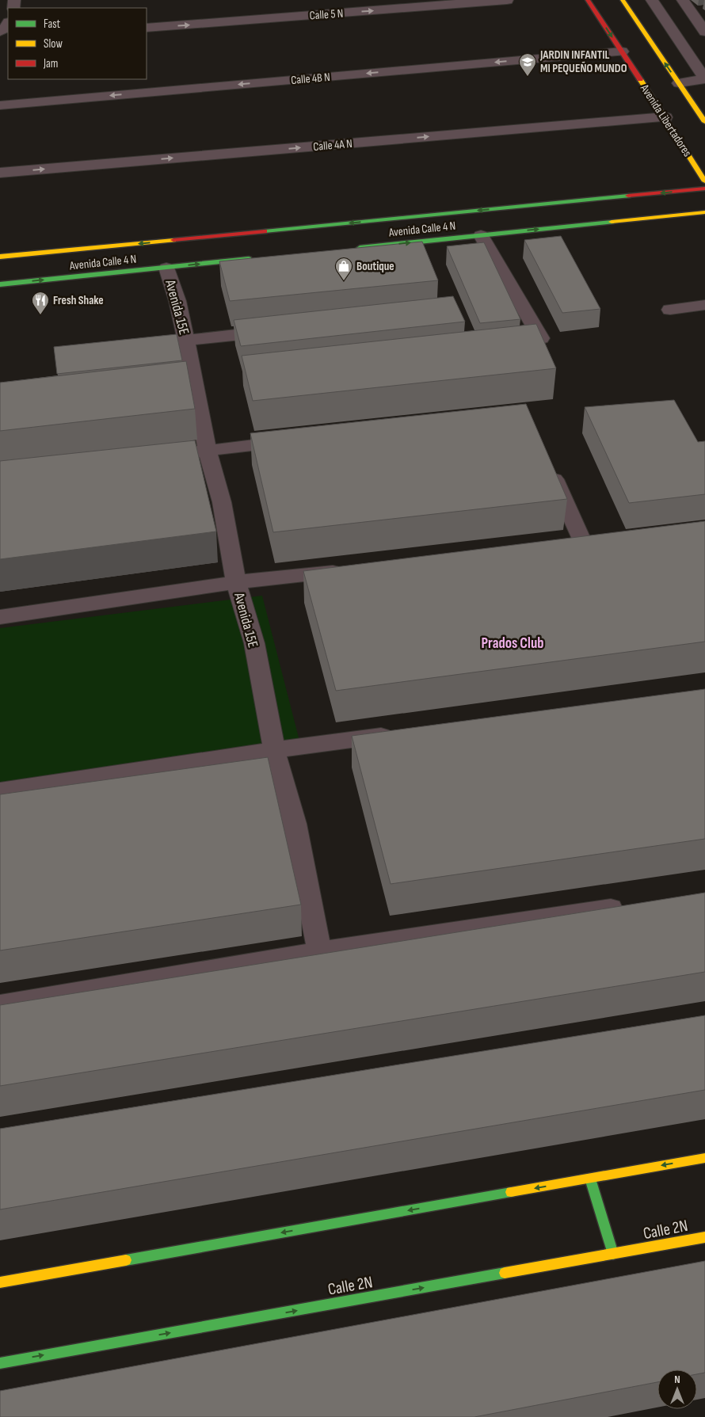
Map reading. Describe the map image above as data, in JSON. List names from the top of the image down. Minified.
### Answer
{"streets":{"street":["Calle 5 N","Calle 4B N","Avenida Libertadores","Calle 4A N","Avenida Calle 4 N","Avenida 15E","Calle 2N"]},"crossings":[["Calle 4B N","Avenida Libertadores"],["Avenida Libertadores","Calle 4A N"],["Avenida Calle 4 N","Avenida 15E"]],"one_way":["Calle 5 N","Calle 4B N","Calle 4A N"],"districts":["Prados Club"],"places":{"school or university":["JARDIN INFANTIL MI PEQUEÑO MUNDO"],"shop":["Boutique"],"restaurant":["Fresh Shake"]},"legend":["Fast","Slow","Jam"],"north":"top"}
